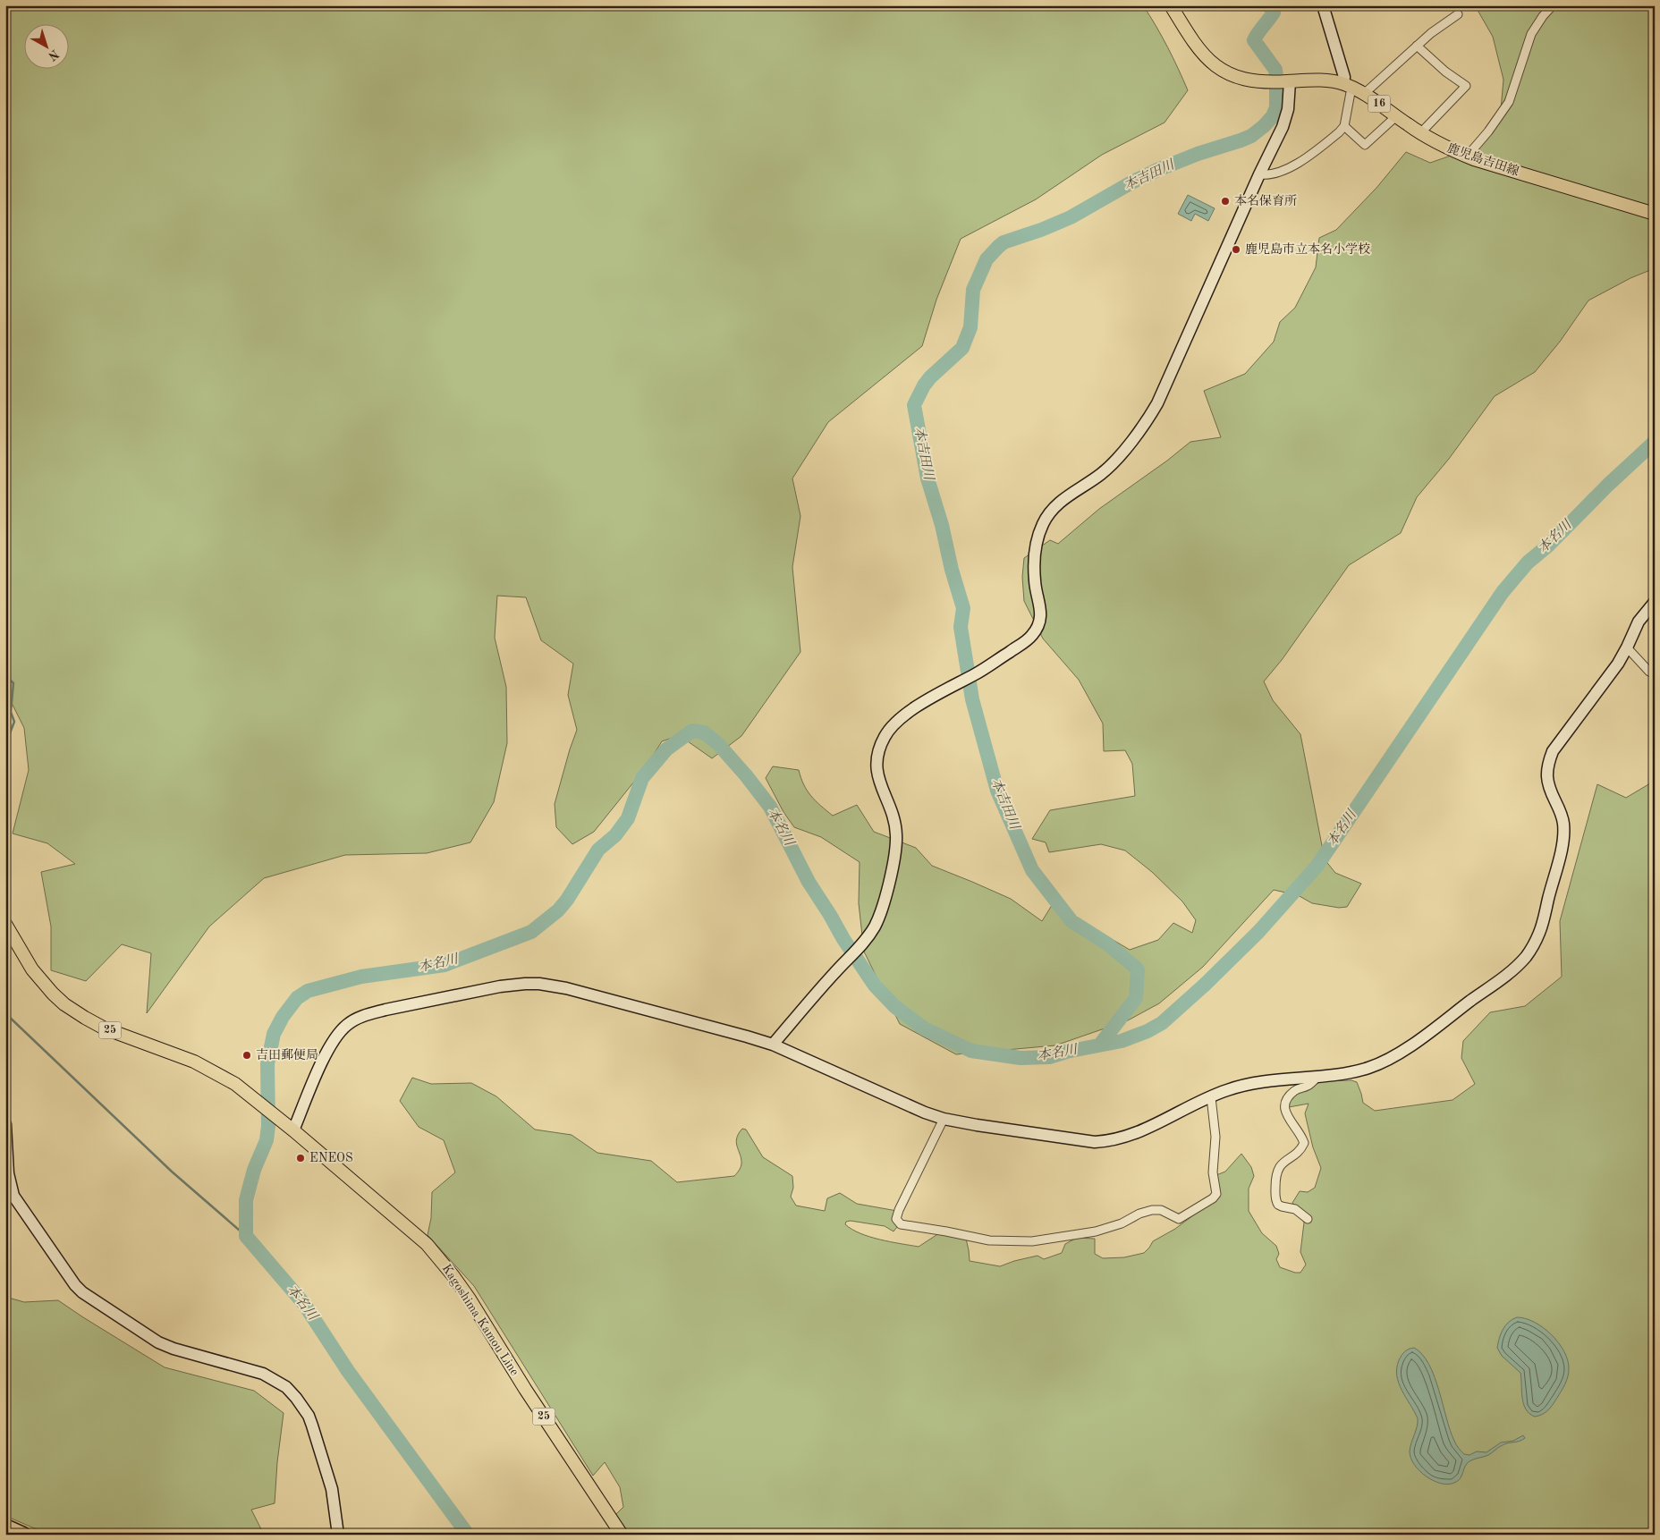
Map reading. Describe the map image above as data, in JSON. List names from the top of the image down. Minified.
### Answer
{"streets":{"main road":["16","鹿児島吉田線","25","Kagoshima Kamou Line"]},"water":["本吉田川","本名川"],"places":["本名保育所","鹿児島市立本名小学校","吉田郵便局","ENEOS"],"north":"bottom right"}
